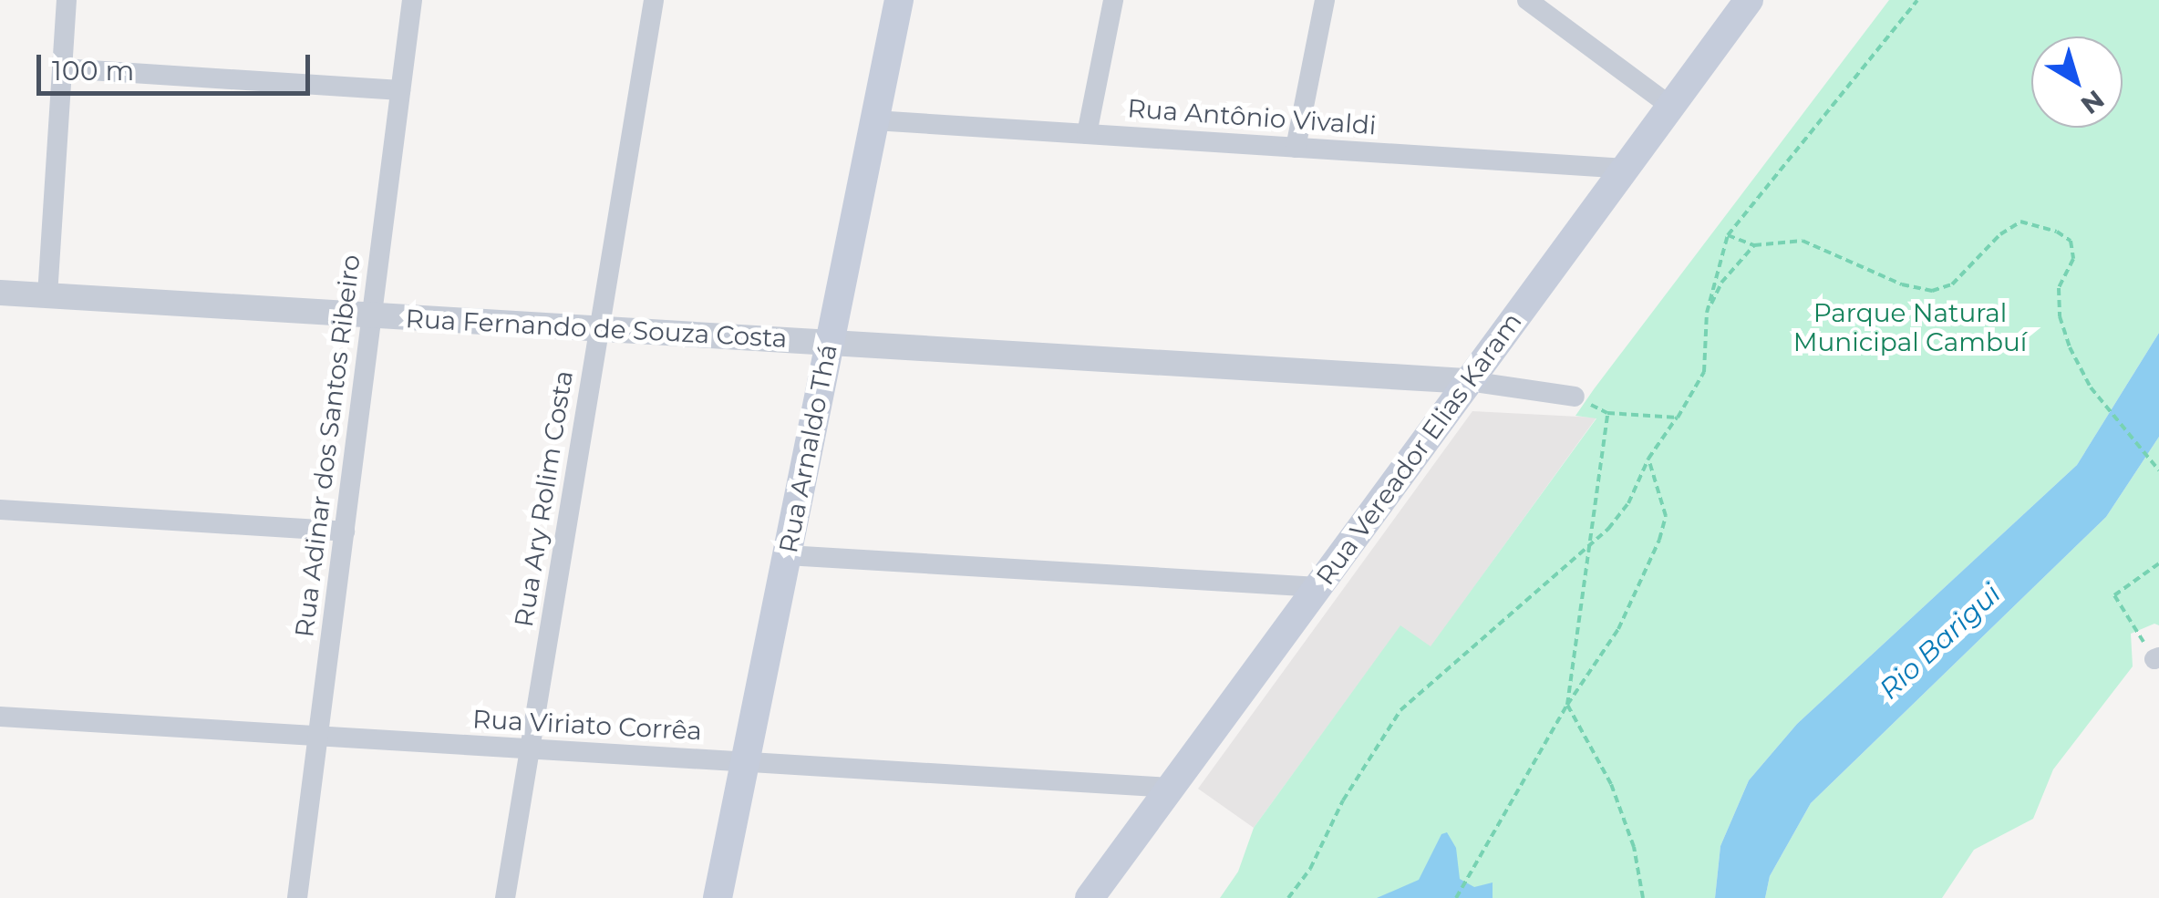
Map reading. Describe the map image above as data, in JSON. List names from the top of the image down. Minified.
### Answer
{"streets":{"main road":["Rua Arnaldo Thá","Rua Vereador Elias Karam"],"street":["Rua Antônio Vivaldi","Rua Fernando de Souza Costa","Rua Adinar dos Santos Ribeiro","Rua Ary Rolim Costa","Rua Viriato Corrêa"]},"crossings":[["Rua Antônio Vivaldi","Rua Arnaldo Thá"],["Rua Antônio Vivaldi","Rua Vereador Elias Karam"],["Rua Fernando de Souza Costa","Rua Adinar dos Santos Ribeiro"],["Rua Fernando de Souza Costa","Rua Arnaldo Thá"],["Rua Fernando de Souza Costa","Rua Vereador Elias Karam"],["Rua Fernando de Souza Costa","Rua Ary Rolim Costa"],["Rua Adinar dos Santos Ribeiro","Rua Viriato Corrêa"],["Rua Arnaldo Thá","Rua Viriato Corrêa"],["Rua Vereador Elias Karam","Rua Viriato Corrêa"],["Rua Ary Rolim Costa","Rua Viriato Corrêa"]],"water":["Rio Barigui"],"parks":["Parque Natural Municipal Cambuí"],"scale_bar":"100 m","north":"bottom right"}
